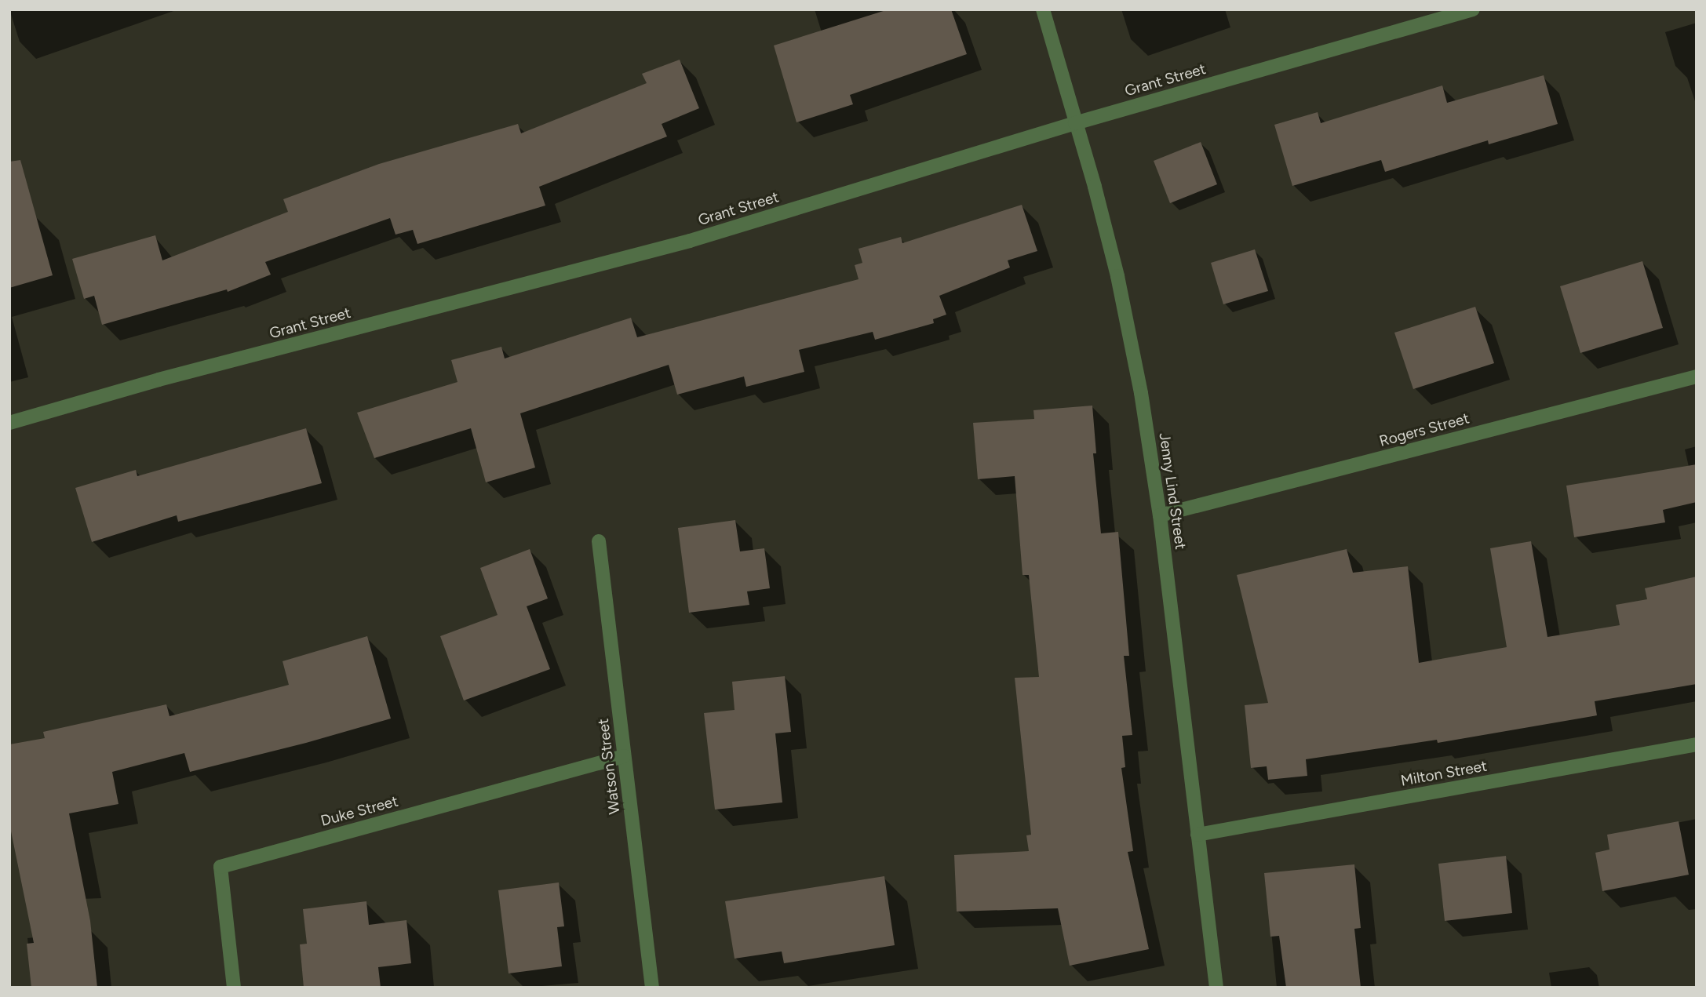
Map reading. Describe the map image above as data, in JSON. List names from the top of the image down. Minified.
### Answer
{"streets":{"street":["Grant Street","Rogers Street","Jenny Lind Street","Watson Street","Milton Street","Duke Street"]},"crossings":[["Grant Street","Jenny Lind Street"],["Rogers Street","Jenny Lind Street"],["Jenny Lind Street","Milton Street"],["Watson Street","Duke Street"]]}
